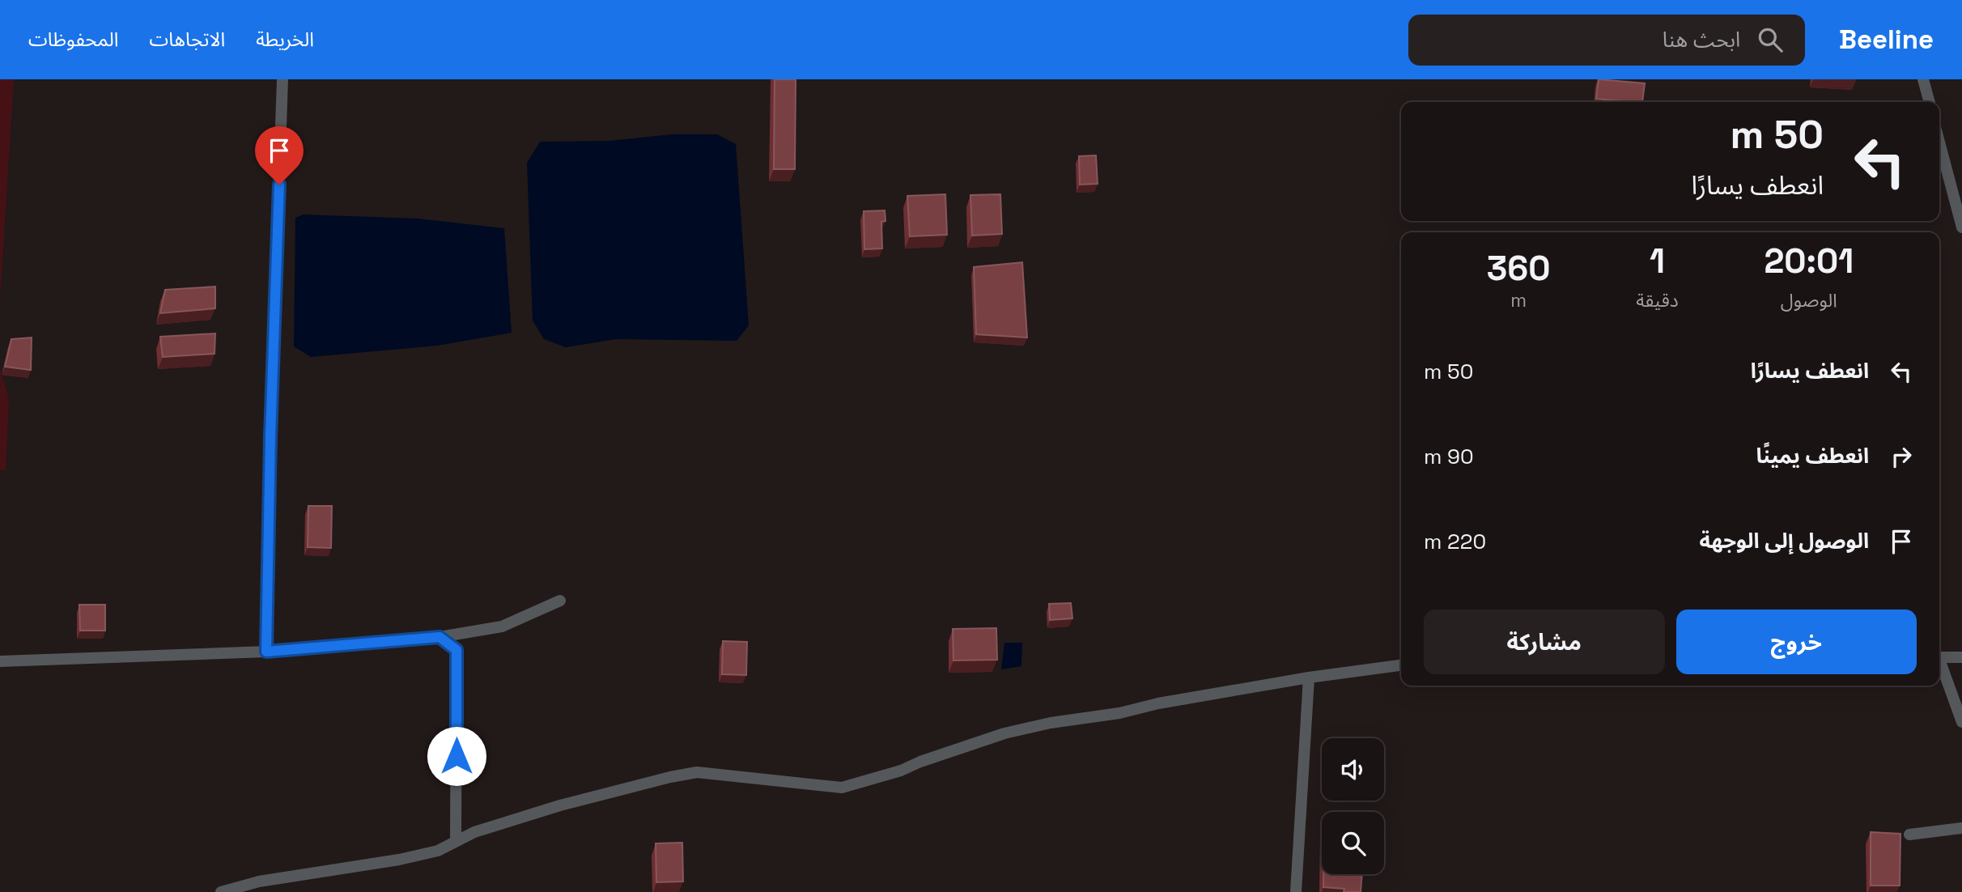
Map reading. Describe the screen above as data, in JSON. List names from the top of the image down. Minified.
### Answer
{"page":{"header":"Beeline","search":"ابحث هنا","nav":["الخريطة","الاتجاهات","المحفوظات"],"turn":["50 m","انعطف يسارًا"],"eta":["20:01","الوصول","1","دقيقة","360","m"],"list":[{"name":"انعطف يسارًا","value":"50 m"},{"name":"انعطف يمينًا","value":"90 m"},{"name":"الوصول إلى الوجهة","value":"220 m"}],"buttons":["خروج","مشاركة"]}}
